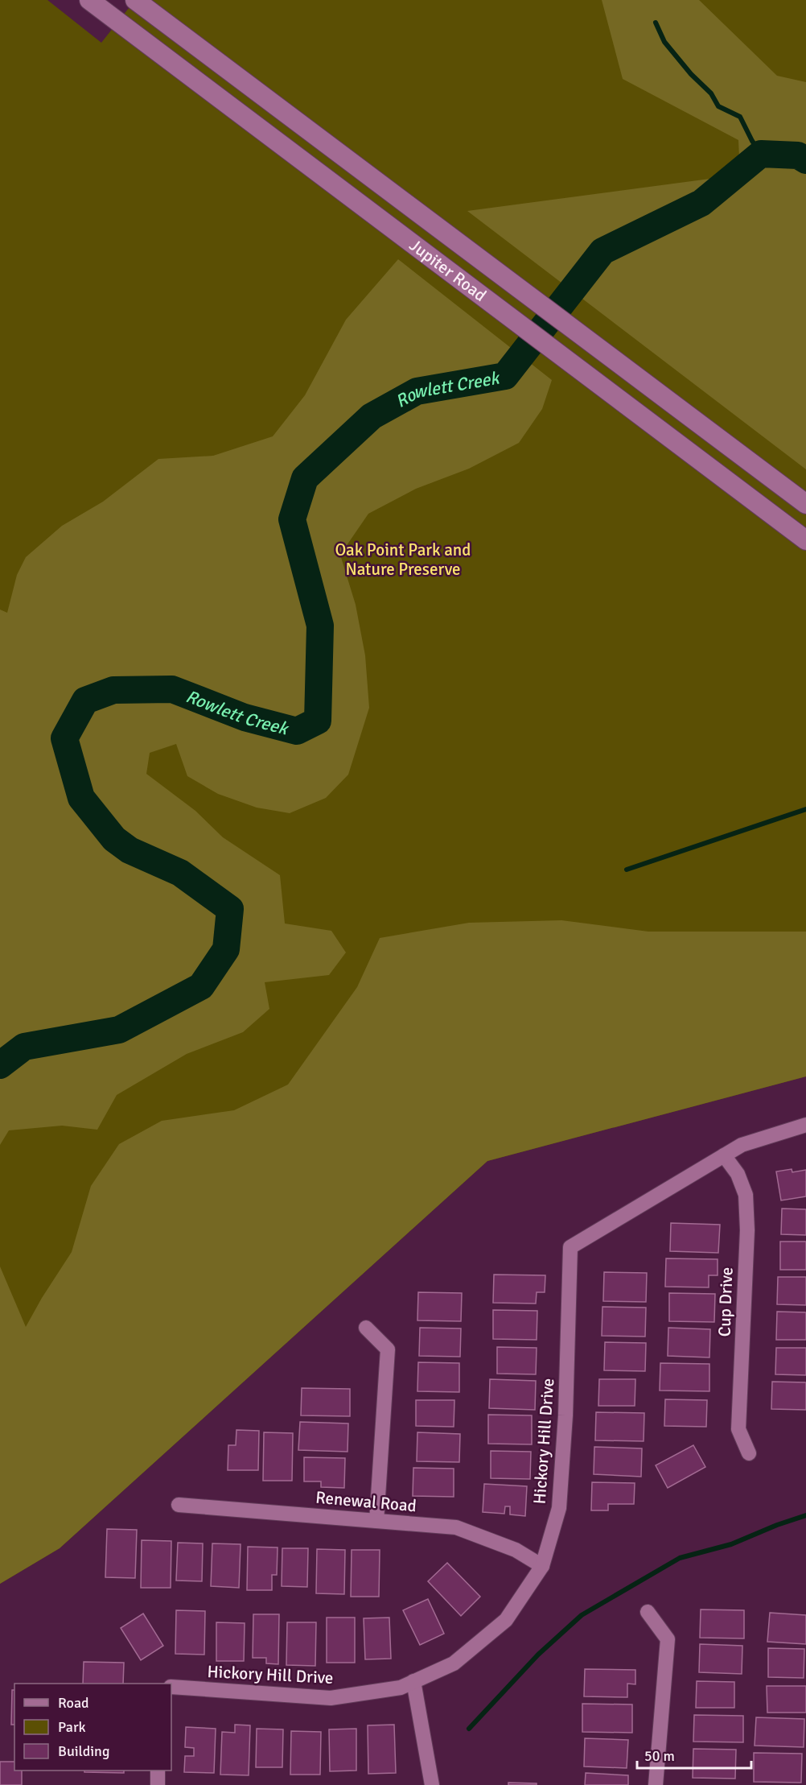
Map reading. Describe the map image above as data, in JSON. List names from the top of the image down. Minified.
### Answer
{"streets":{"main road":["Jupiter Road"],"street":["Cup Drive","Hickory Hill Drive","Renewal Road"]},"crossings":[["Cup Drive","Hickory Hill Drive"],["Hickory Hill Drive","Renewal Road"]],"water":["Rowlett Creek"],"parks":["Oak Point Park and Nature Preserve"],"legend":["Road","Park","Building"],"scale_bar":"50 m"}
